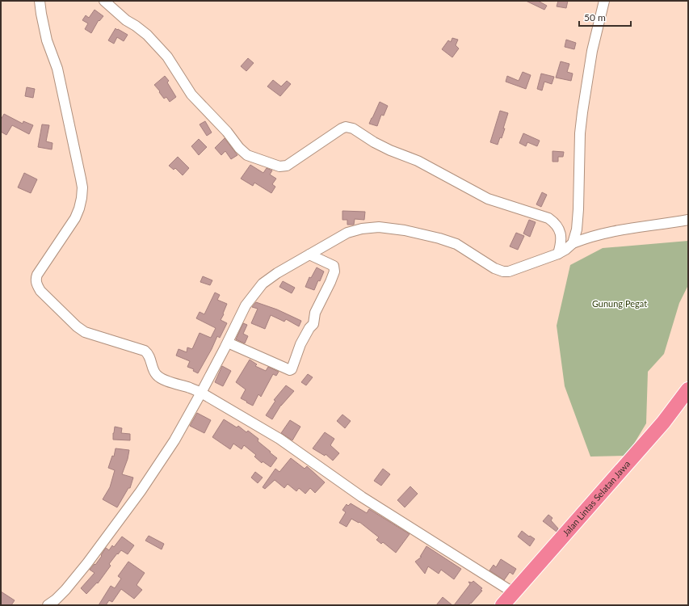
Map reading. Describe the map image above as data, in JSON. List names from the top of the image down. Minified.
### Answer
{"streets":{"highway":["Jalan Lintas Selatan Jawa"]},"parks":["Gunung Pegat"],"scale_bar":"50 m"}
